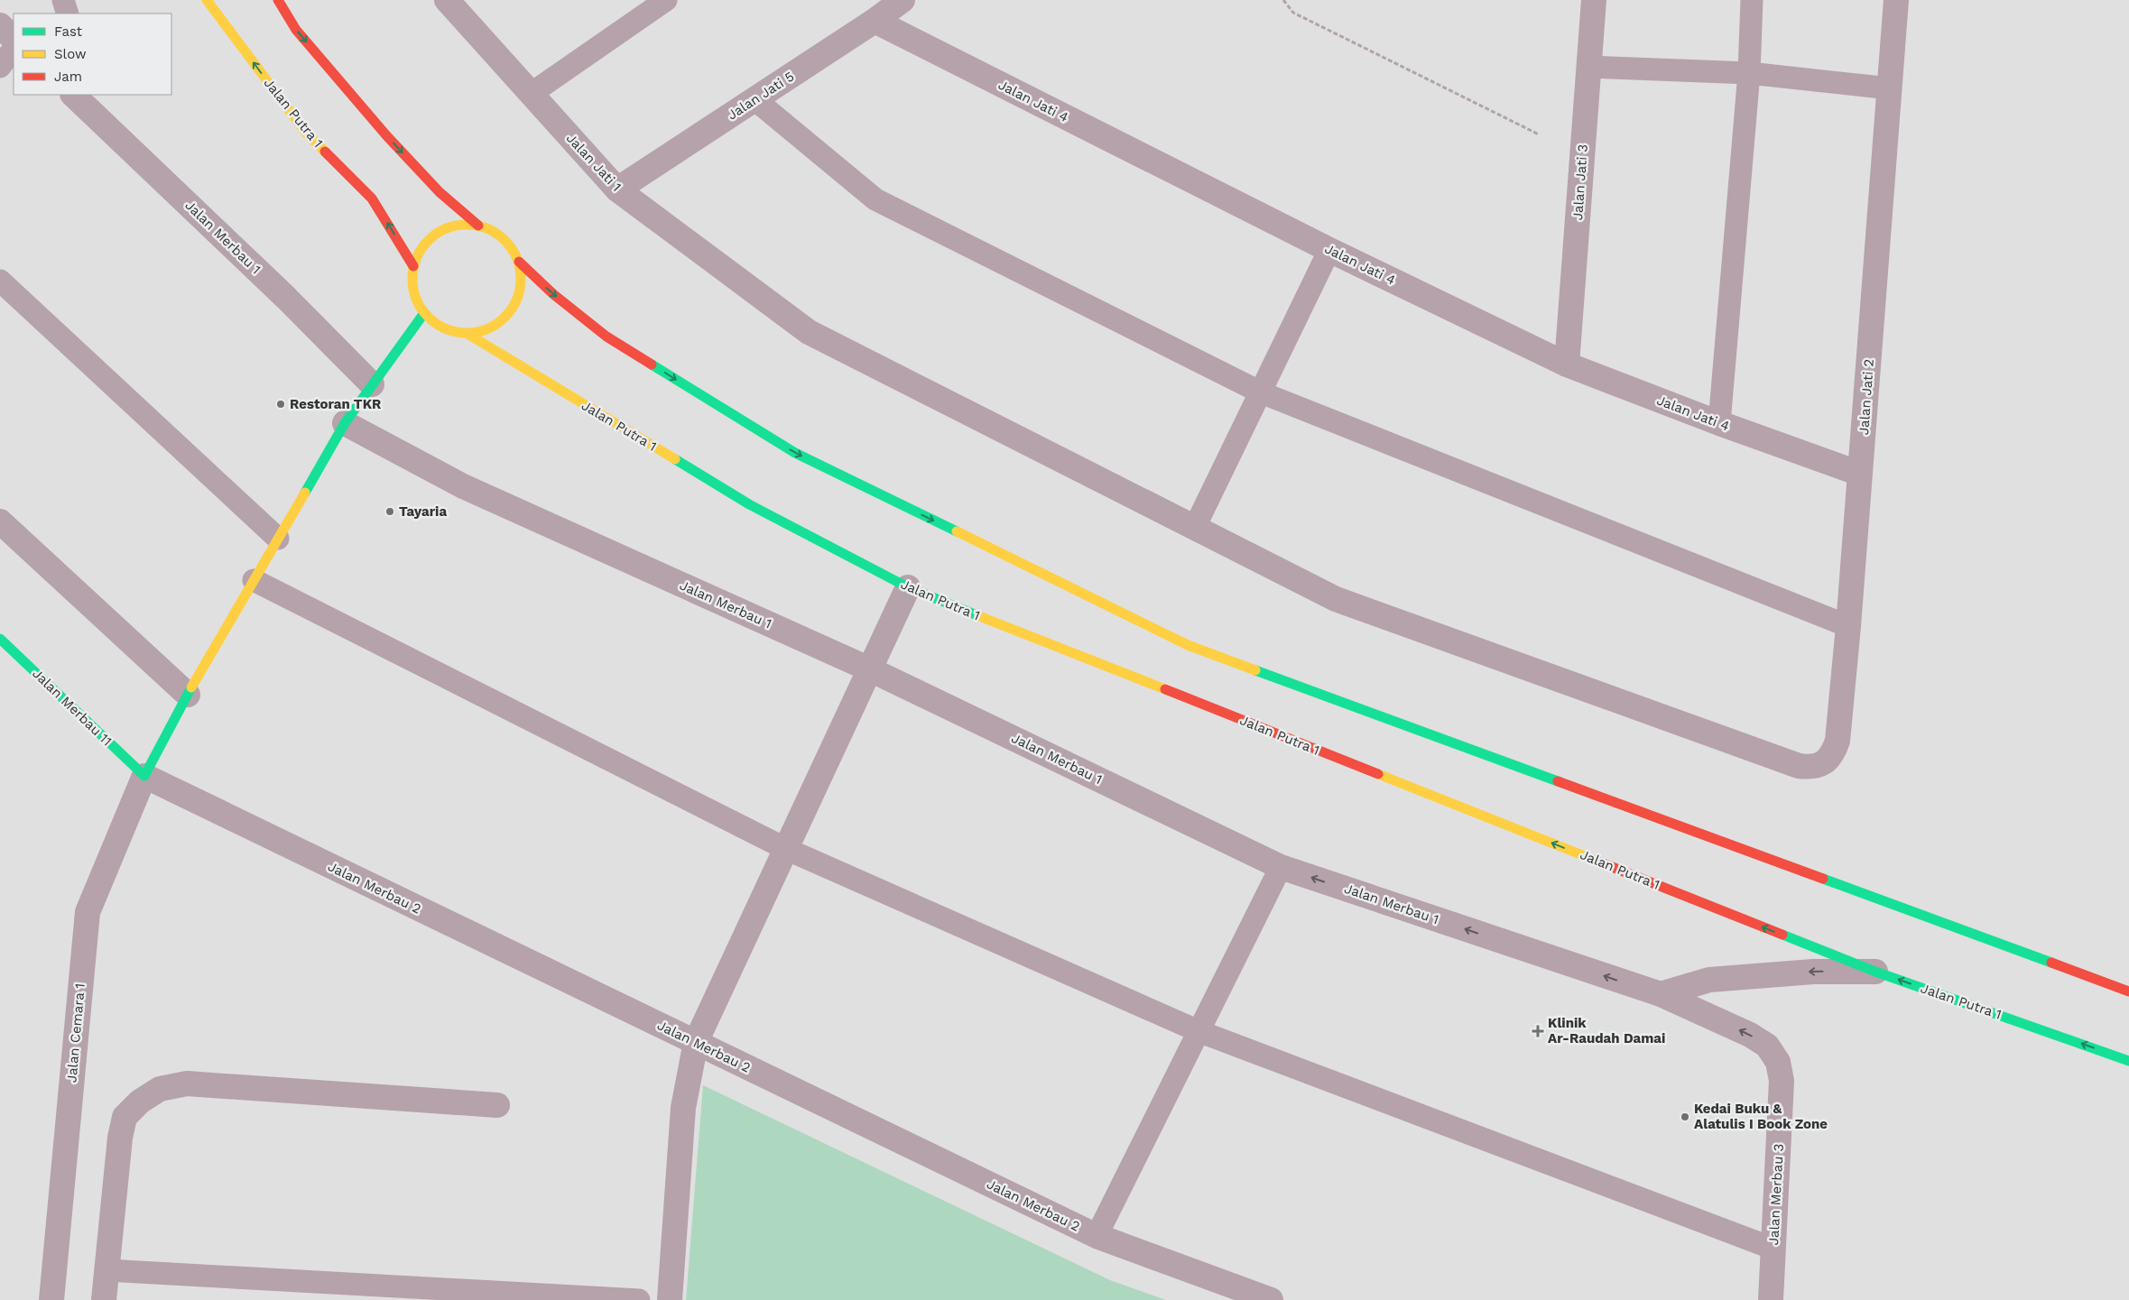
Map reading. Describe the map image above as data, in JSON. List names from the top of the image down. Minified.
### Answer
{"streets":{"main road":["Jalan Putra 1","Jalan Merbau 11"],"street":["Jalan Jati 5","Jalan Jati 4","Jalan Jati 1","Jalan Jati 3","Jalan Merbau 1","Jalan Jati 2","Jalan Merbau 2","Jalan Cemara 1","Jalan Merbau 3"]},"crossings":[["Jalan Jati 5","Jalan Jati 4"],["Jalan Jati 5","Jalan Jati 1"],["Jalan Jati 4","Jalan Jati 3"],["Jalan Jati 4","Jalan Jati 2"],["Jalan Jati 1","Jalan Jati 2"],["Jalan Merbau 1","Jalan Merbau 3"],["Jalan Merbau 11","Jalan Merbau 2"],["Jalan Merbau 11","Jalan Cemara 1"],["Jalan Merbau 2","Jalan Cemara 1"]],"places":{"other":["Restoran TKR","Tayaria","Kedai Buku & Alatulis I Book Zone"],"health":["Klinik Ar-Raudah Damai"]},"legend":["Fast","Slow","Jam"]}
